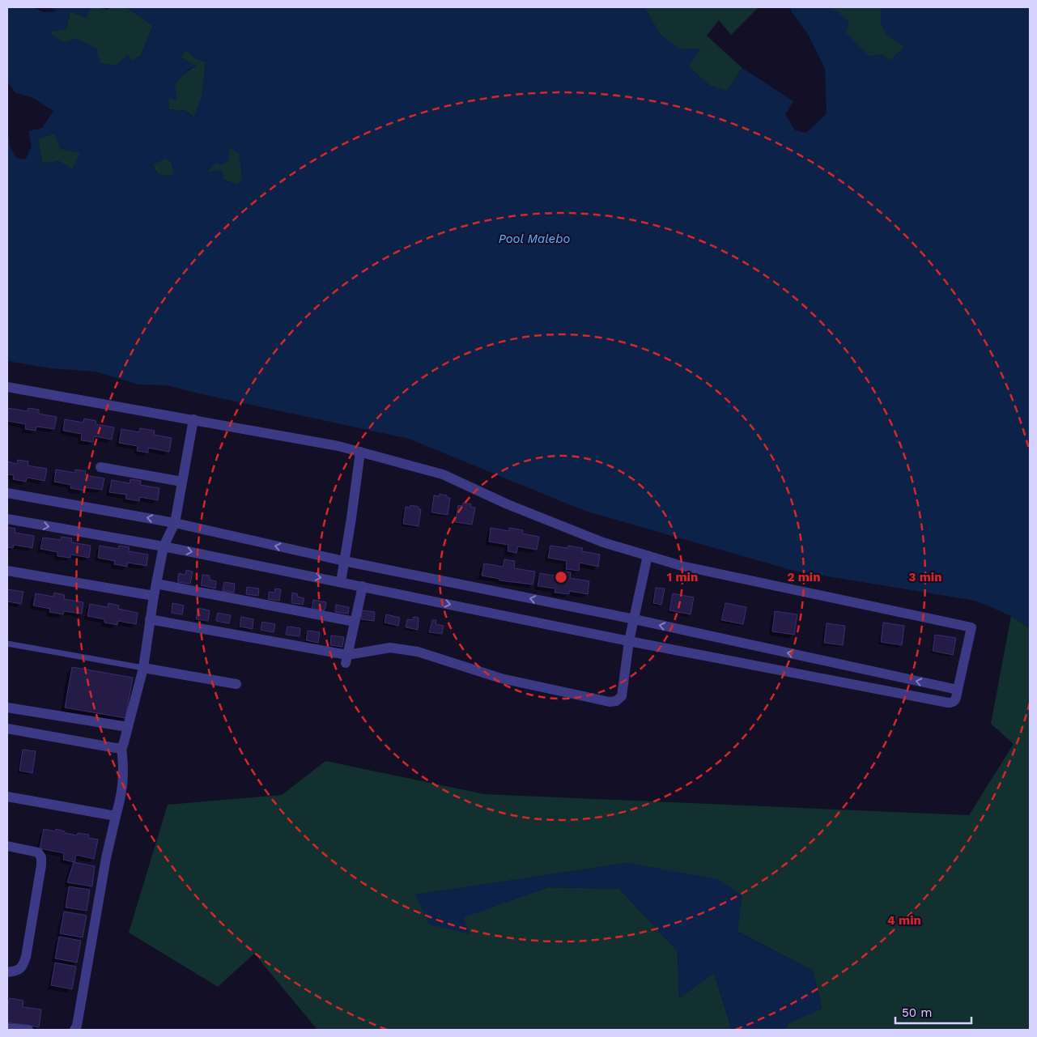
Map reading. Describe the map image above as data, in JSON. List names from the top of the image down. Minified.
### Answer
{"water":["Pool Malebo"],"scale_bar":"50 m","rings":["1 min","2 min","3 min","4 min"]}
